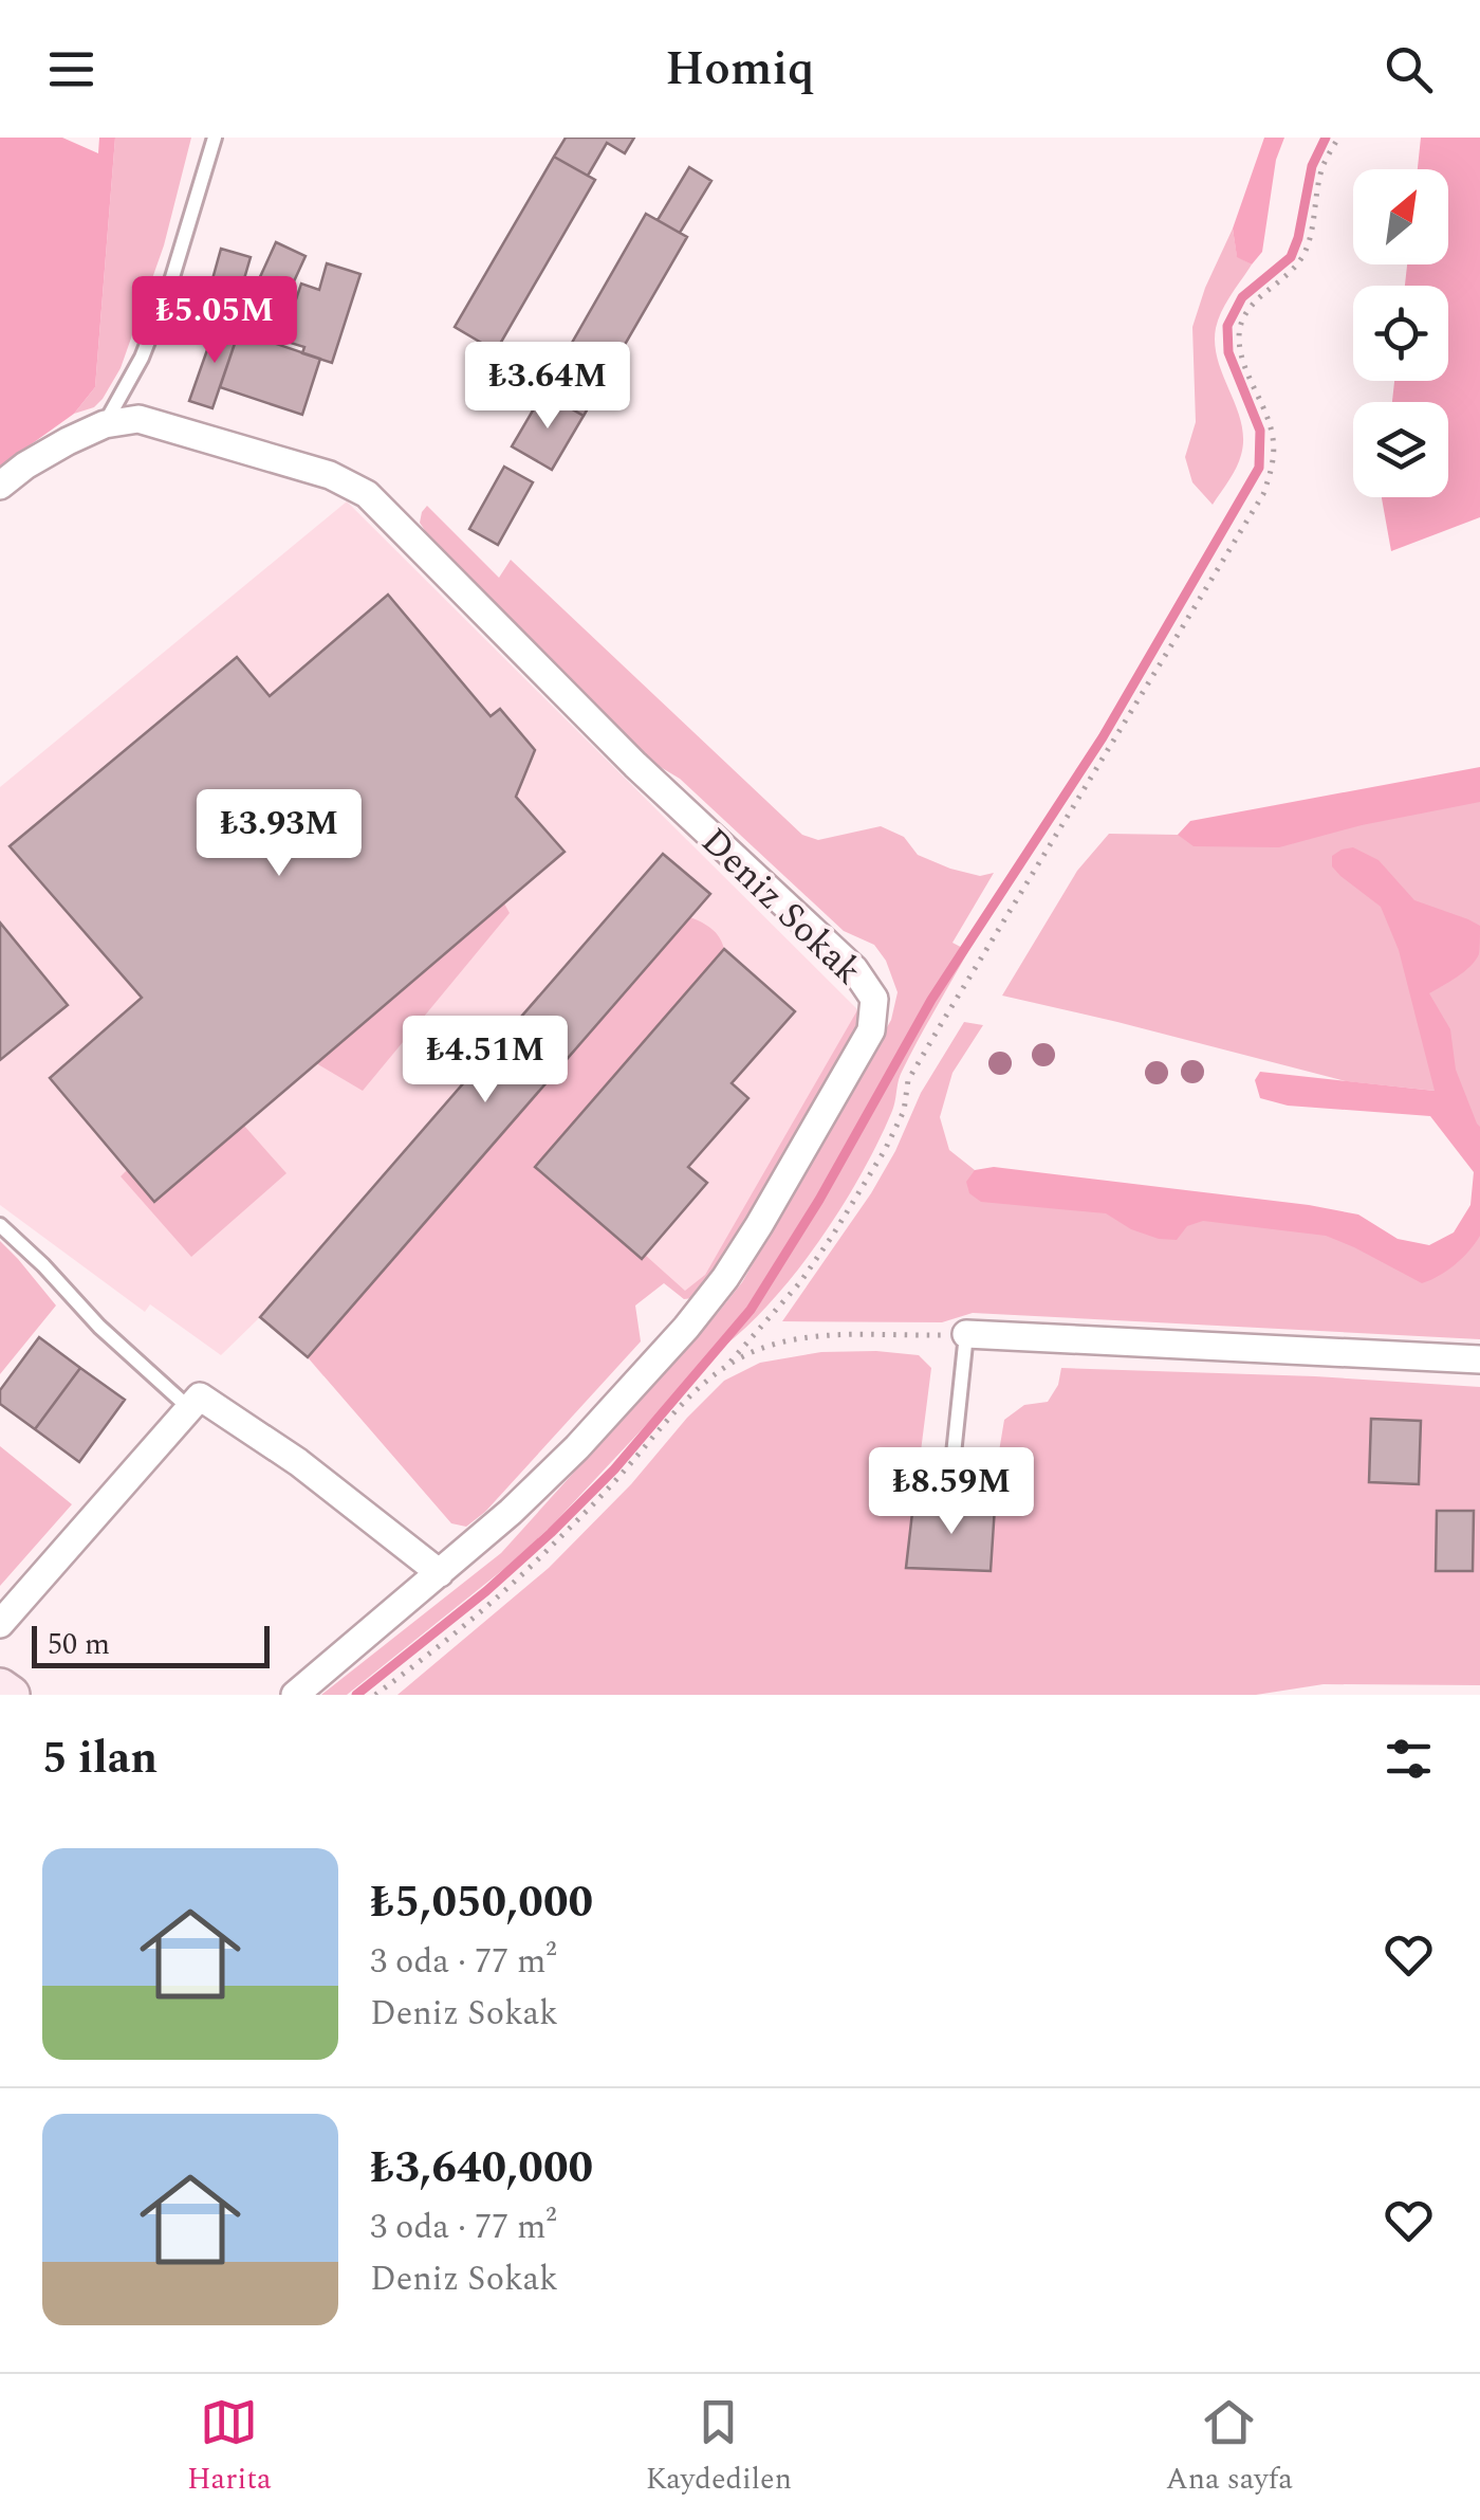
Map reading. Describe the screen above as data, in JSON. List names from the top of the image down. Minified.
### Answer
{"streets":{"street":["Deniz Sokak"]},"scale_bar":"50 m","north":"top right","page":{"header":"Homiq","price":["₺5.05M","₺3.64M","₺3.93M","₺4.51M","₺8.59M"],"scale":"50 m","heading":"5 ilan","list":[{"name":"₺5,050,000","note":"3 oda · 77 m² · Deniz Sokak"},{"name":"₺3,640,000","note":"3 oda · 77 m² · Deniz Sokak"}],"tabs":["Harita","Kaydedilen","Ana sayfa"]}}
